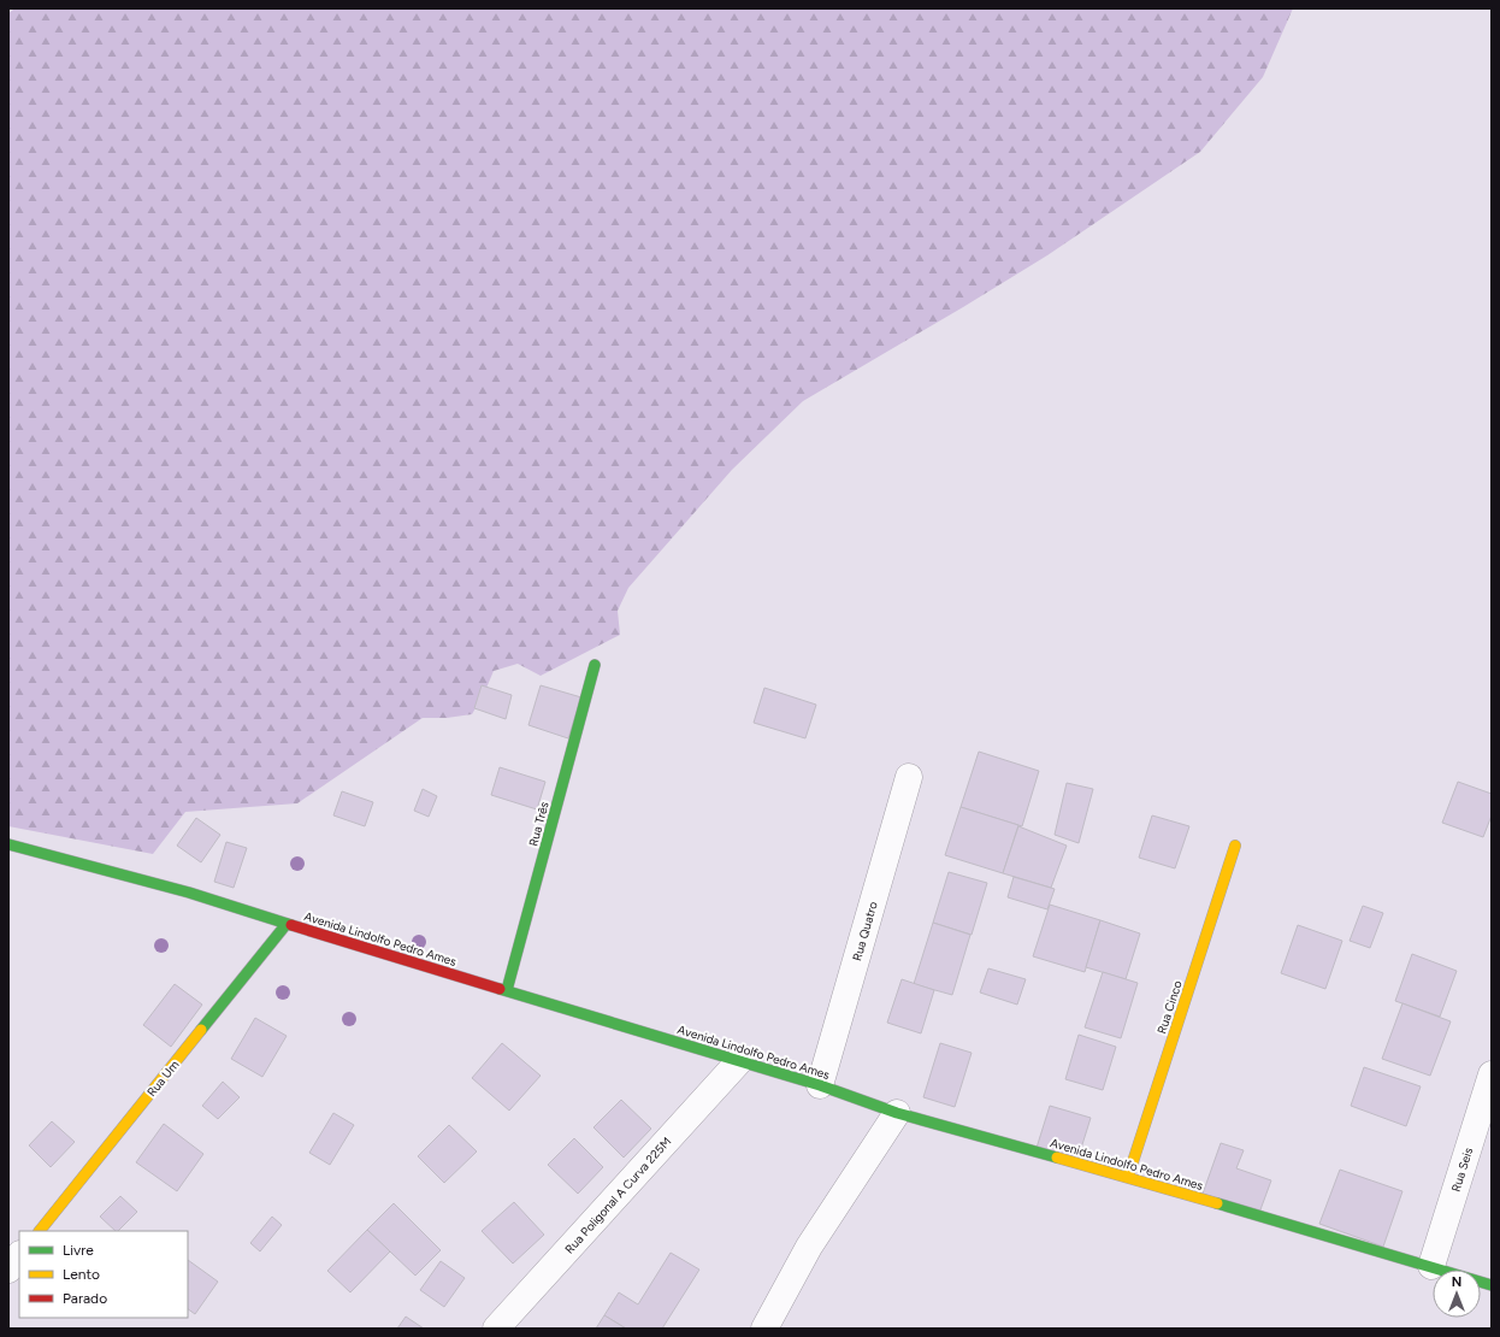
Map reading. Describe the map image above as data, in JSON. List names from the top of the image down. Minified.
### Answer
{"streets":{"street":["Rua Três","Rua Quatro","Avenida Lindolfo Pedro Ames","Rua Cinco","Rua Um","Rua Seis","Rua Poligonal A Curva 225M"]},"crossings":[["Rua Três","Avenida Lindolfo Pedro Ames"],["Rua Quatro","Avenida Lindolfo Pedro Ames"],["Avenida Lindolfo Pedro Ames","Rua Cinco"],["Avenida Lindolfo Pedro Ames","Rua Um"],["Avenida Lindolfo Pedro Ames","Rua Seis"],["Avenida Lindolfo Pedro Ames","Rua Poligonal A Curva 225M"]],"legend":["Livre","Lento","Parado"],"north":"top"}
